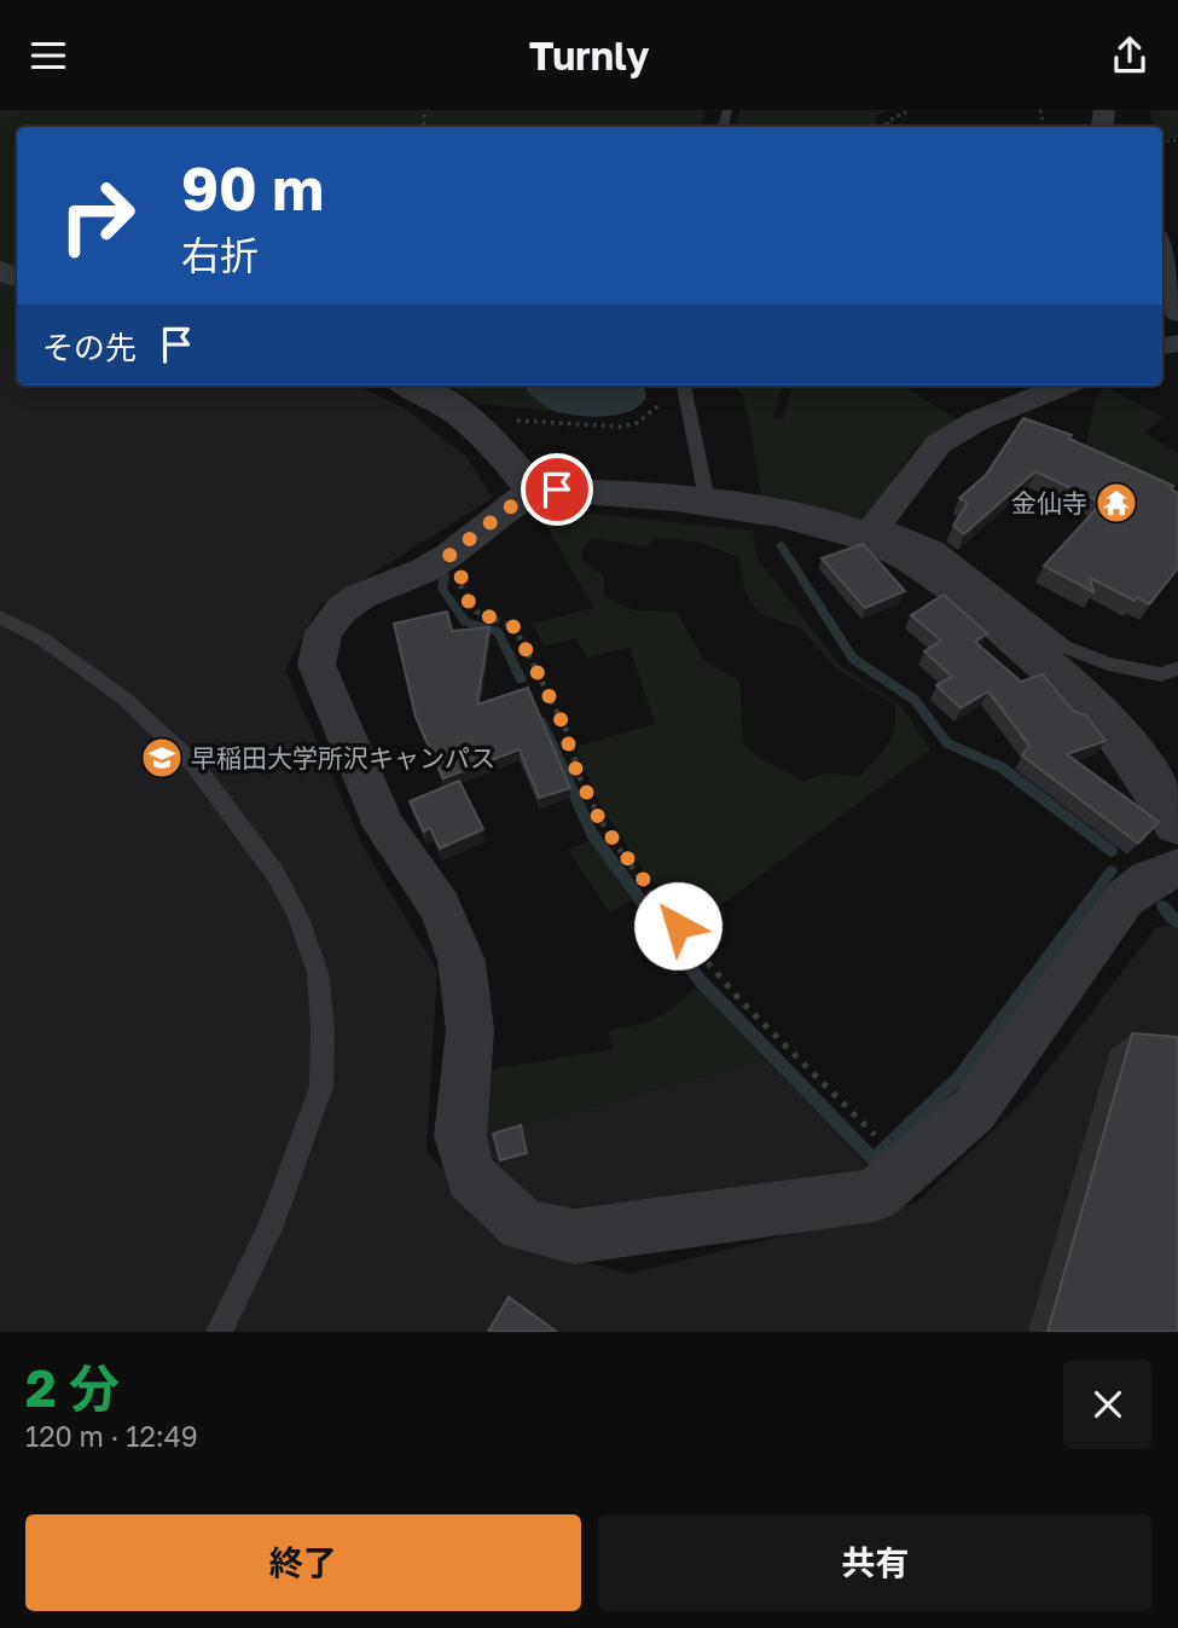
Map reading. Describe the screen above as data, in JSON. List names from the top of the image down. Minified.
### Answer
{"places":{"temple":["金仙寺"],"school or university":["早稲田大学所沢キャンパス"]},"page":{"header":"Turnly","turn":["90 m","右折"],"then":"その先","heading":["2 分","120 m · 12:49"],"buttons":["終了","共有"]}}
